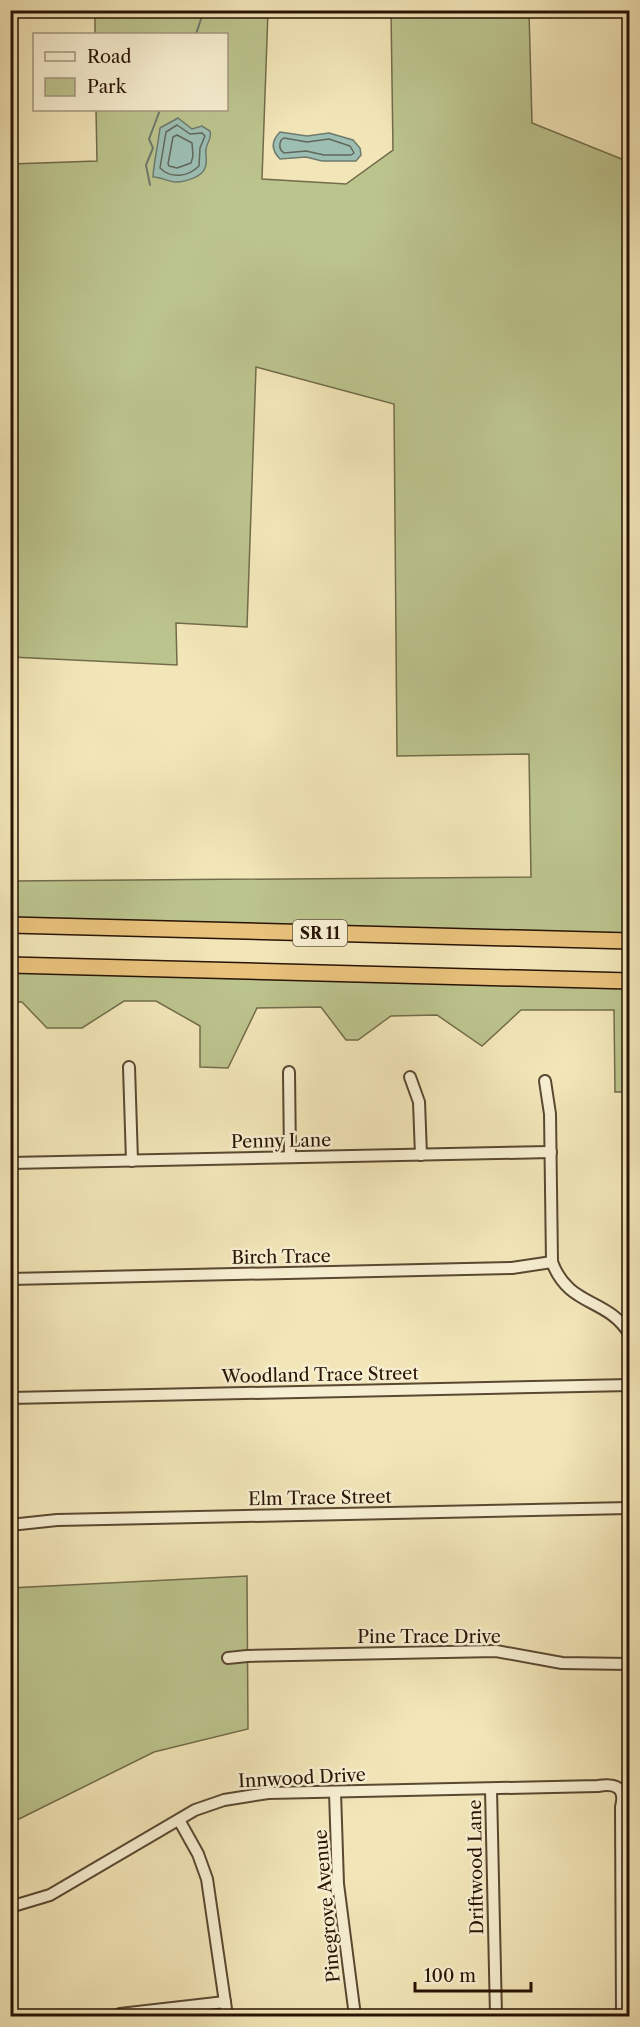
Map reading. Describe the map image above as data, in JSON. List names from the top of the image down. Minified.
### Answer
{"streets":{"highway":["SR 11"],"street":["Penny Lane","Birch Trace","Woodland Trace Street","Elm Trace Street","Pine Trace Drive","Innwood Drive","Driftwood Lane","Pinegrove Avenue"]},"crossings":[["Innwood Drive","Driftwood Lane"],["Innwood Drive","Pinegrove Avenue"]],"legend":["Road","Park"],"scale_bar":"100 m"}
